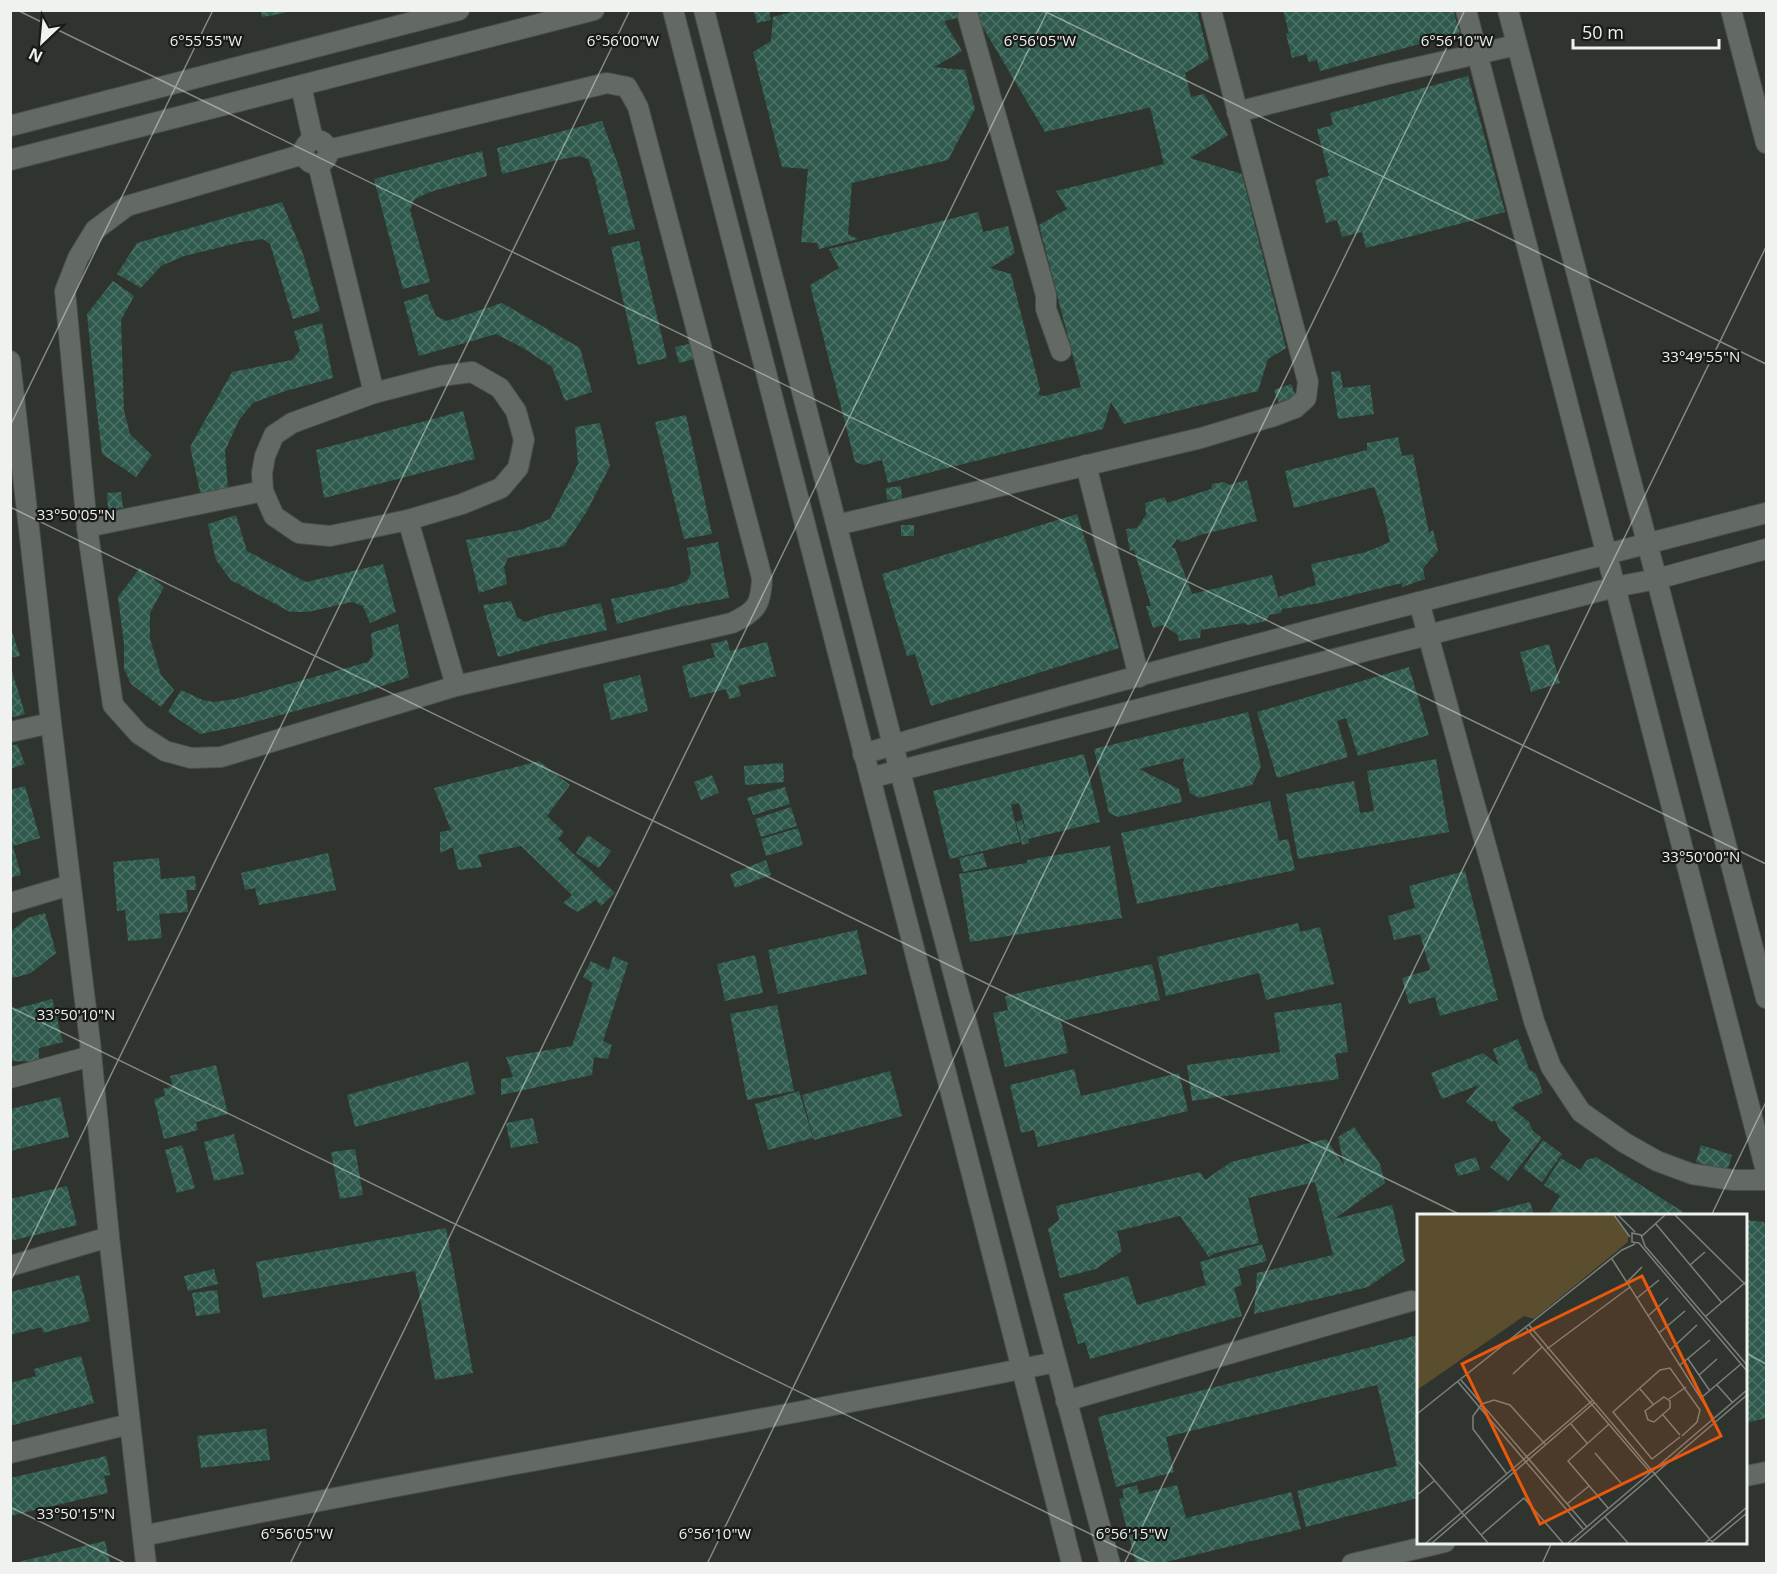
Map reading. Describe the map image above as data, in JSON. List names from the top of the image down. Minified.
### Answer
{"scale_bar":"50 m","north":"bottom left","coordinates":["6°55'55\"W","6°56'00\"W","6°56'05\"W","6°56'10\"W","33°49'55\"N","33°50'05\"N","33°50'00\"N","33°50'10\"N","33°50'15\"N","6°56'15\"W"]}
